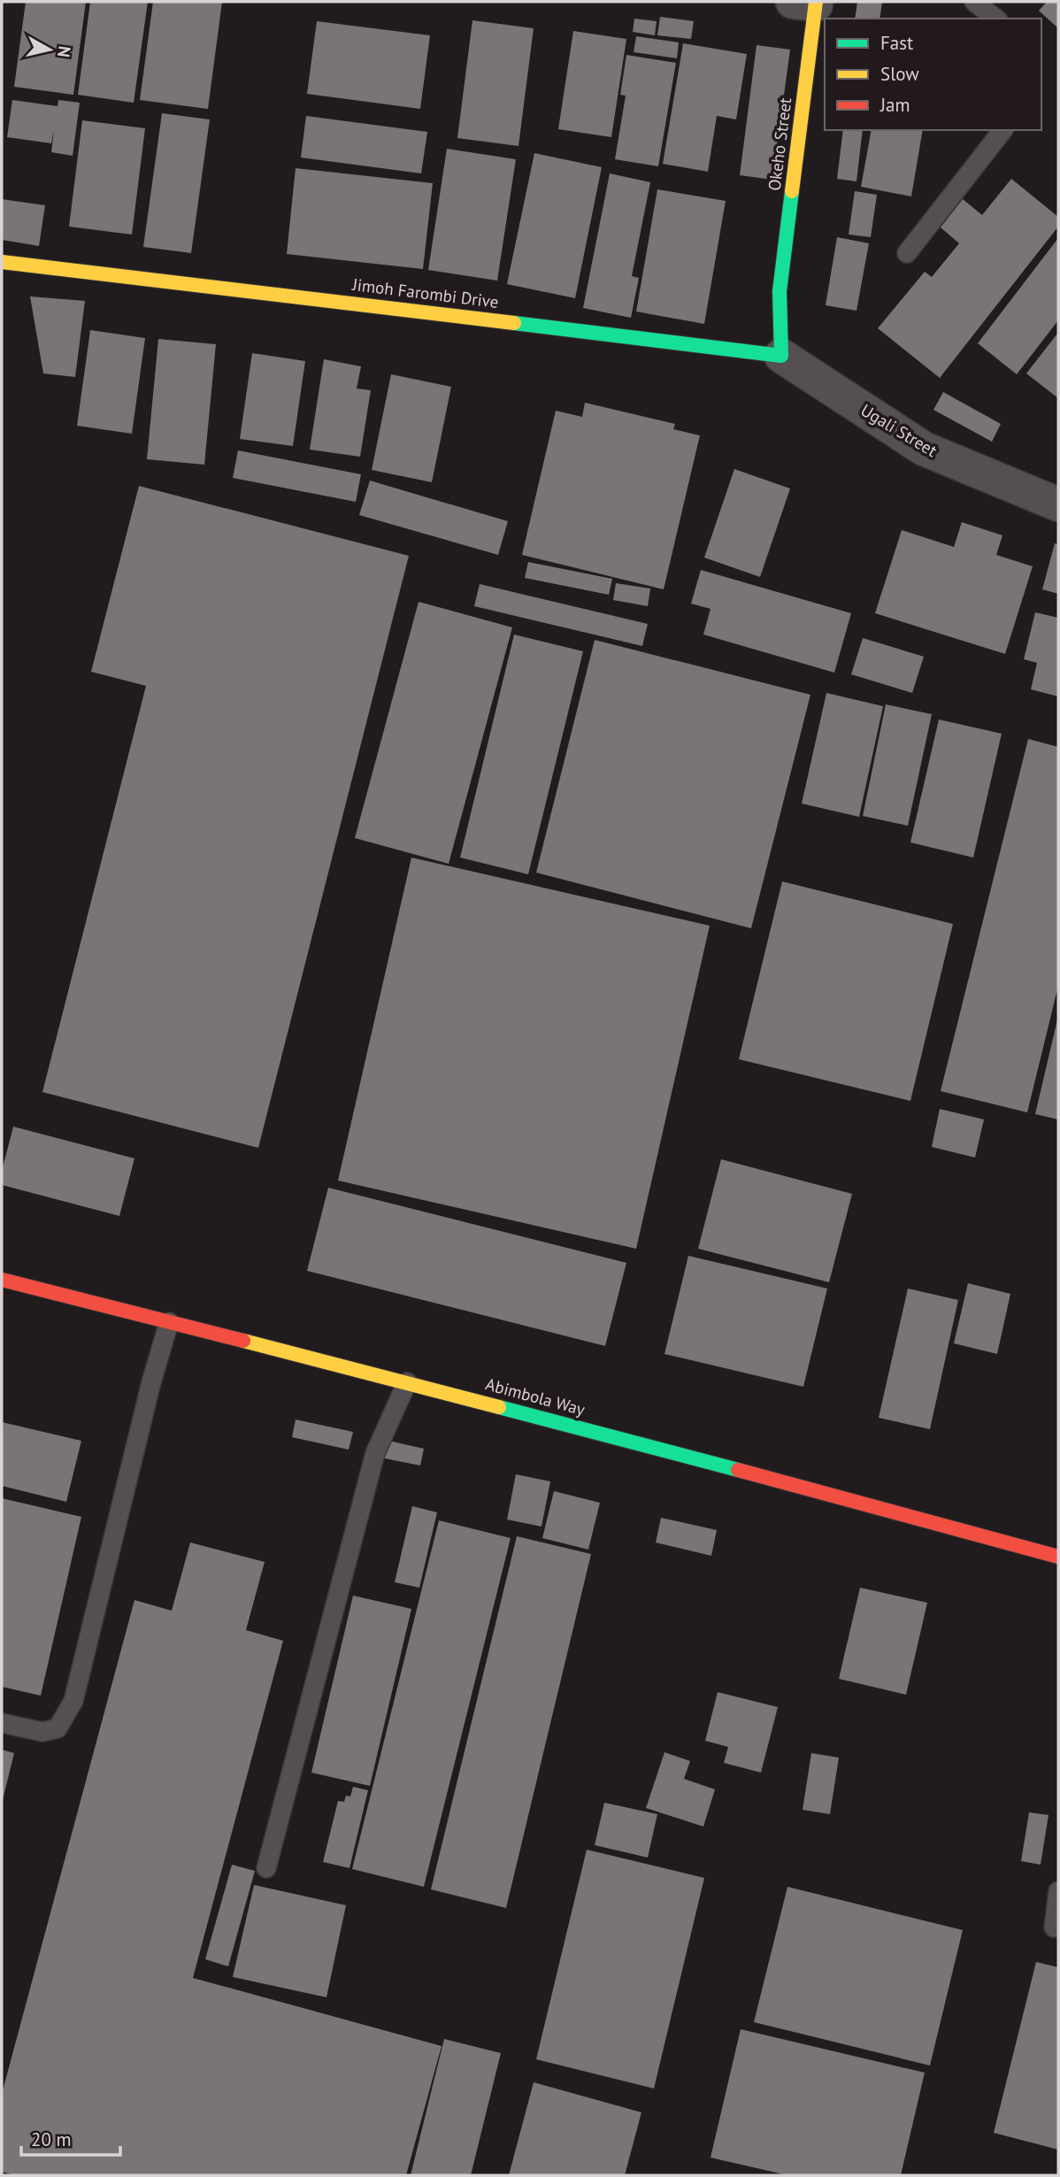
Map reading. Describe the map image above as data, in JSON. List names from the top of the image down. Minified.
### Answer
{"streets":{"street":["Okeho Street","Jimoh Farombi Drive","Ugali Street","Abimbola Way"]},"crossings":[["Okeho Street","Jimoh Farombi Drive"],["Okeho Street","Ugali Street"],["Jimoh Farombi Drive","Ugali Street"]],"legend":["Fast","Slow","Jam"],"scale_bar":"20 m","north":"right"}
